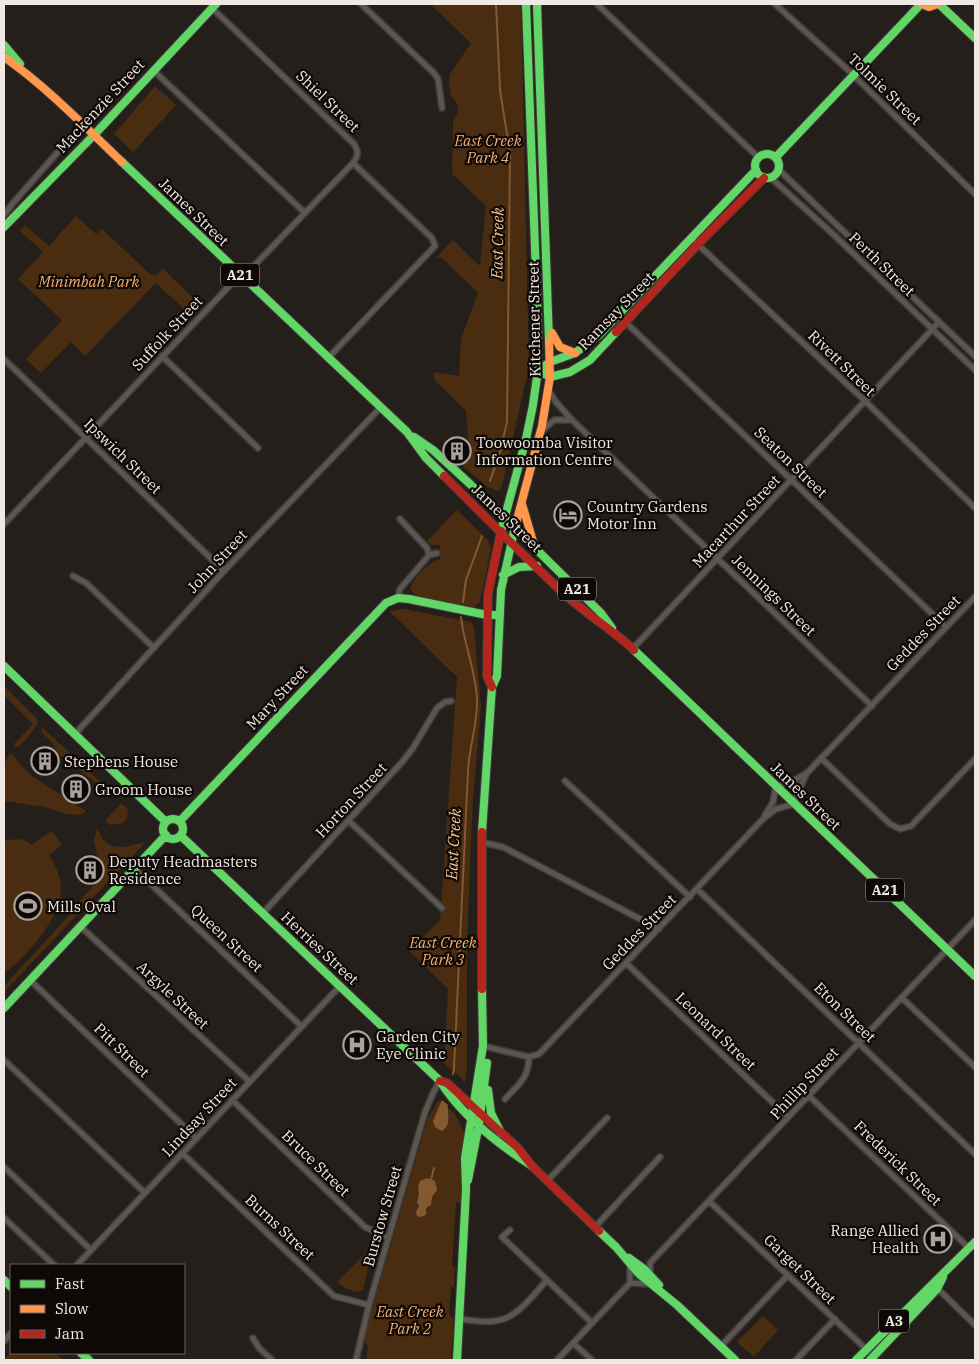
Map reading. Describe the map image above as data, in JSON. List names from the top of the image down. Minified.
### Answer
{"streets":{"main road":["Mackenzie Street","James Street","A21","Ramsay Street","Kitchener Street","Mary Street","Herries Street","A3"],"street":["Tolmie Street","Shiel Street","Perth Street","Suffolk Street","Rivett Street","Ipswich Street","Seaton Street","Macarthur Street","John Street","Jennings Street","Geddes Street","Horton Street","Queen Street","Argyle Street","Eton Street","Leonard Street","Pitt Street","Phillip Street","Lindsay Street","Bruce Street","Frederick Street","Burstow Street","Burns Street","Garget Street"]},"crossings":[["Shiel Street","Mackenzie Street"],["Shiel Street","Suffolk Street"],["Mackenzie Street","James Street"],["James Street","Kitchener Street"],["James Street","Suffolk Street"],["James Street","Macarthur Street"],["James Street","John Street"],["James Street","Geddes Street"],["James Street","Phillip Street"],["Perth Street","Ramsay Street"],["Perth Street","Macarthur Street"],["Ramsay Street","Kitchener Street"],["Ramsay Street","Rivett Street"],["Ramsay Street","Seaton Street"],["Kitchener Street","Jennings Street"],["Kitchener Street","Herries Street"],["Suffolk Street","Ipswich Street"],["Rivett Street","Macarthur Street"],["Ipswich Street","John Street"],["Seaton Street","Macarthur Street"],["Seaton Street","Geddes Street"],["Macarthur Street","Jennings Street"],["Jennings Street","Geddes Street"],["Geddes Street","Eton Street"],["Geddes Street","Leonard Street"],["Mary Street","Herries Street"],["Horton Street","Herries Street"],["Queen Street","Lindsay Street"],["Herries Street","Lindsay Street"],["Herries Street","Burstow Street"],["Argyle Street","Lindsay Street"],["Eton Street","Phillip Street"],["Leonard Street","Phillip Street"],["Pitt Street","Lindsay Street"],["Phillip Street","Frederick Street"],["Phillip Street","Garget Street"],["Lindsay Street","Bruce Street"],["Lindsay Street","Burns Street"],["Bruce Street","Burstow Street"],["Frederick Street","A3"],["Burstow Street","Burns Street"],["Garget Street","A3"]],"water":["East Creek"],"parks":["East Creek Park 4","Minimbah Park","East Creek Park 3","East Creek Park 2"],"places":{"building":["Toowoomba Visitor Information Centre","Stephens House","Groom House","Deputy Headmasters Residence"],"hotel":["Country Gardens Motor Inn"],"sports":["Mills Oval"],"hospital":["Garden City Eye Clinic","Range Allied Health"]},"legend":["Fast","Slow","Jam"]}
